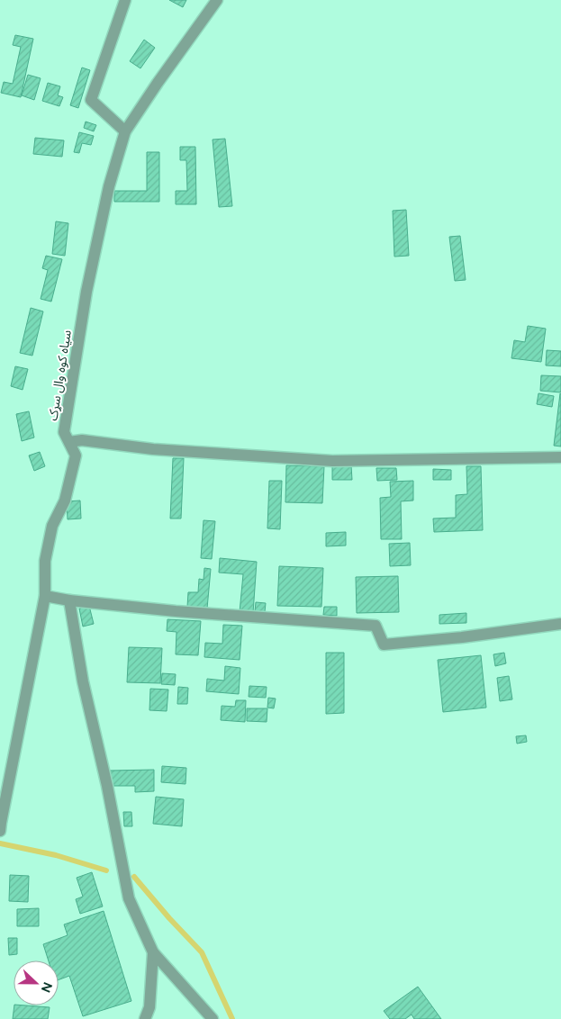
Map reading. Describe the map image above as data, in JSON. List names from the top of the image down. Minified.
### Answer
{"streets":{"street":["سیاه کوه وال سړک"]},"north":"right"}
